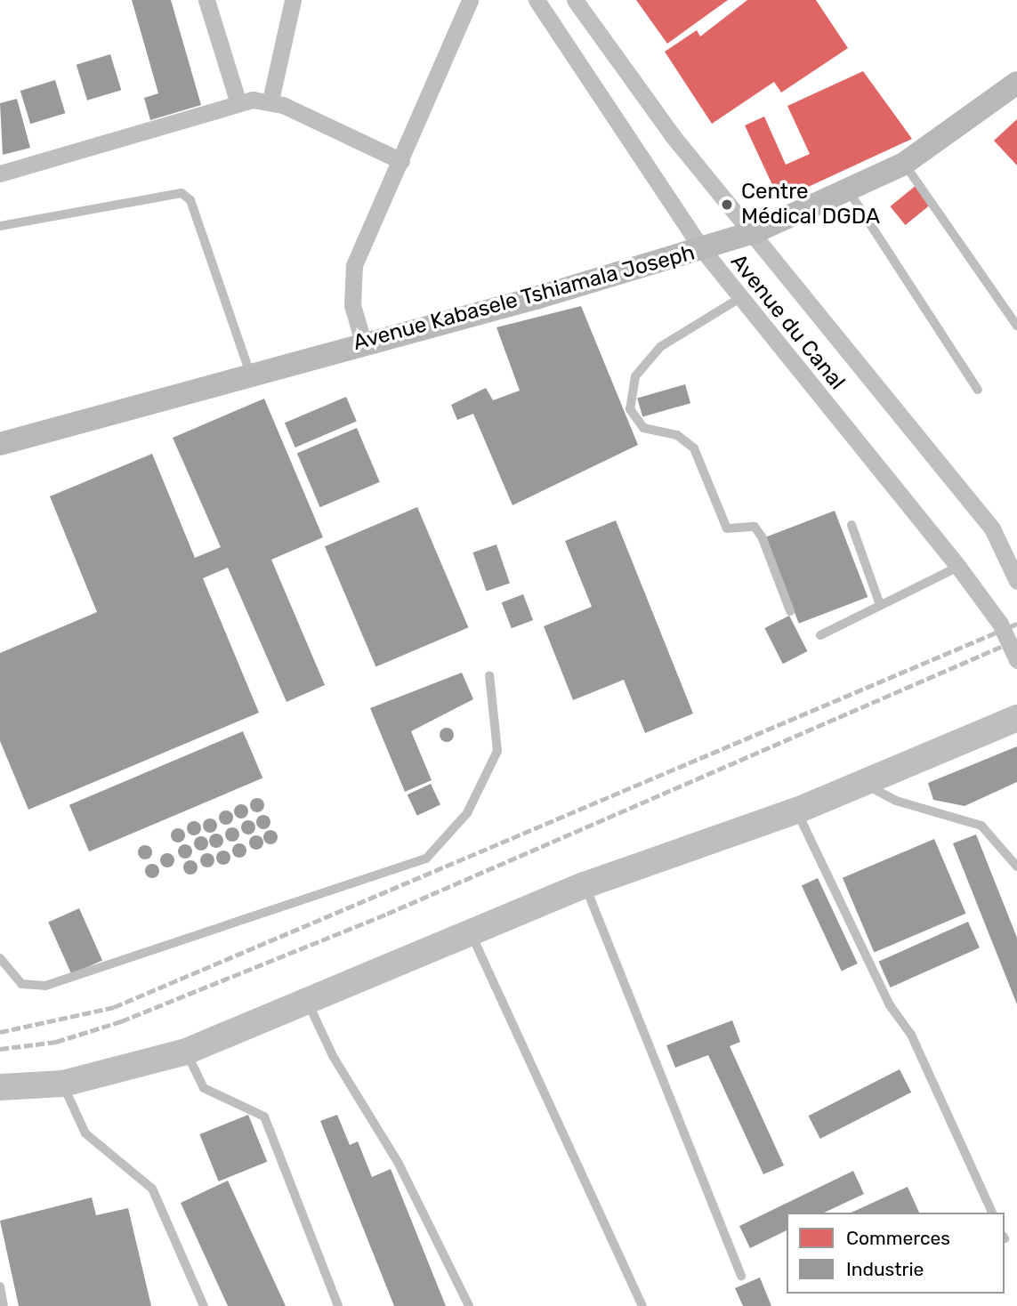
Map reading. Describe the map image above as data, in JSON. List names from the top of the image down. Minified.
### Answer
{"streets":{"main road":["Avenue Kabasele Tshiamala Joseph"],"street":["Avenue du Canal"]},"crossings":[["Avenue Kabasele Tshiamala Joseph","Avenue du Canal"]],"places":["Centre Médical DGDA"],"legend":["Commerces","Industrie"]}
